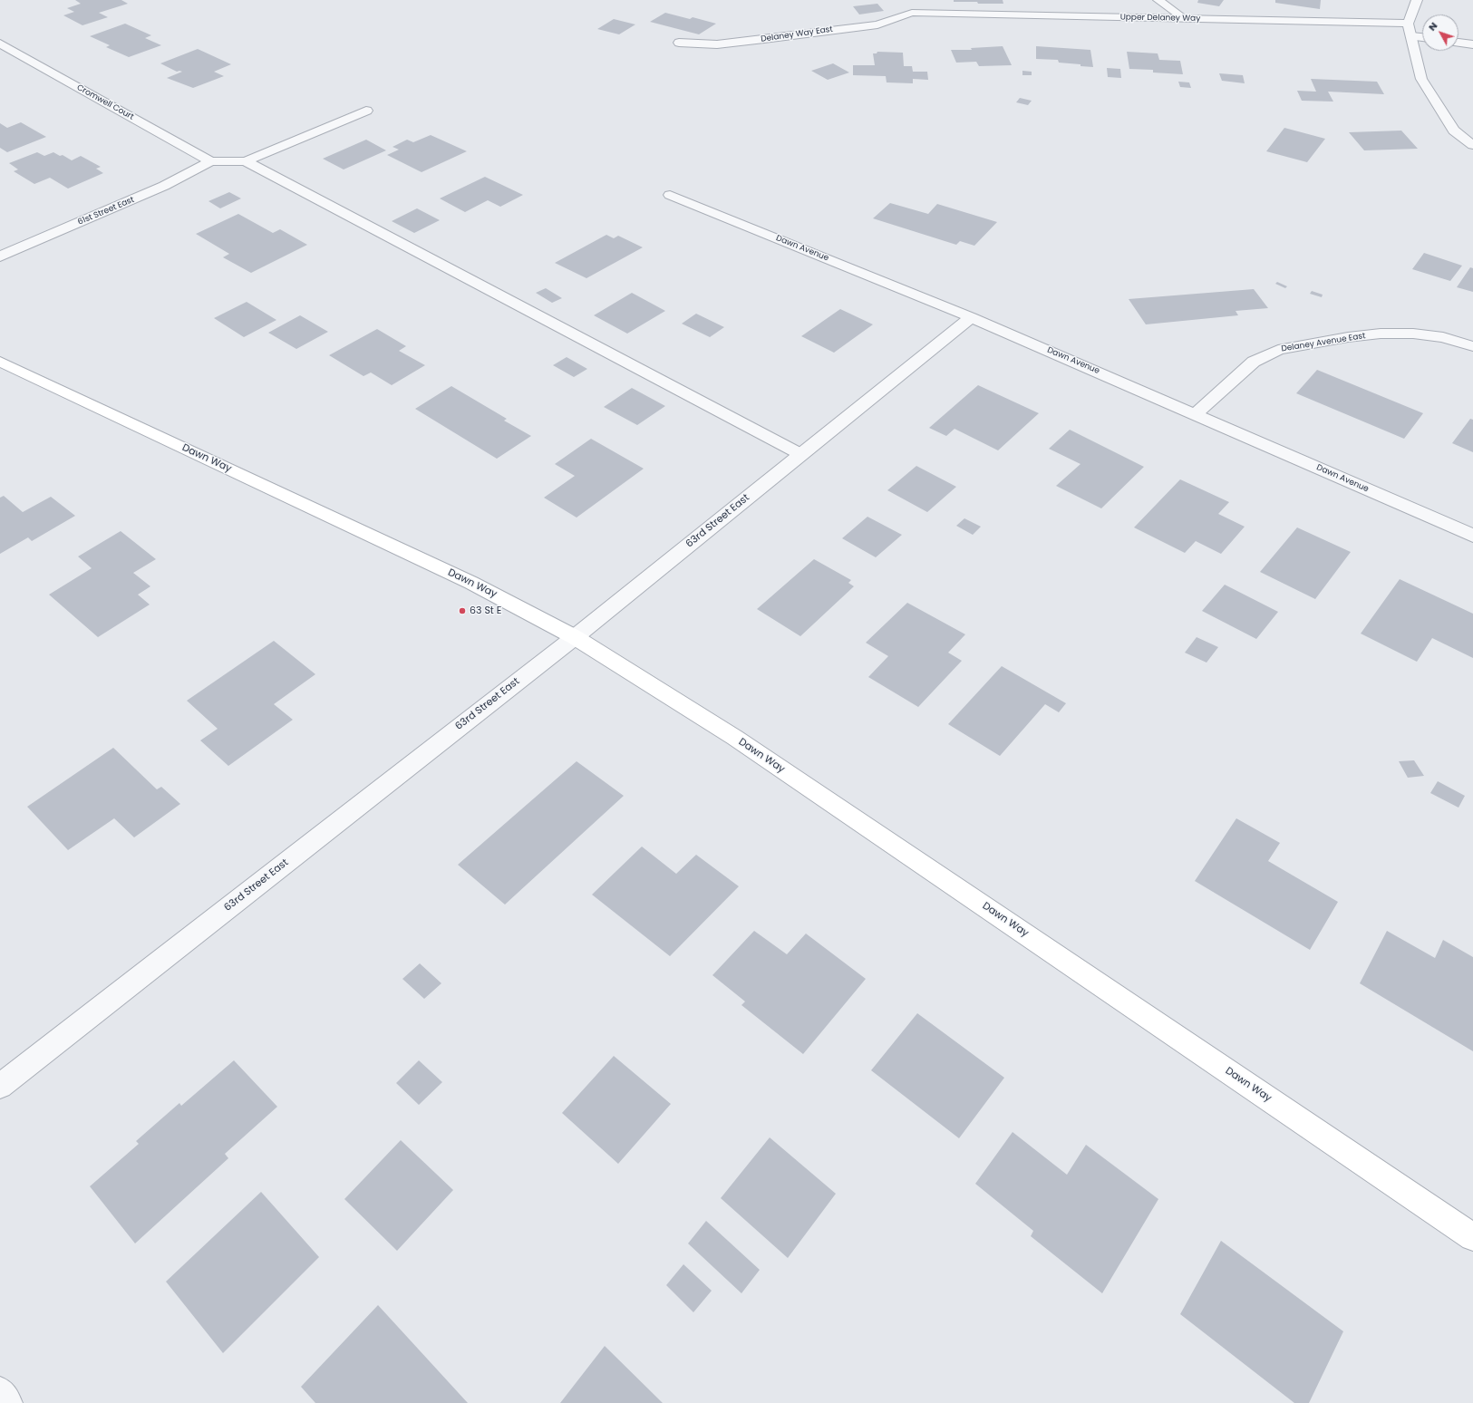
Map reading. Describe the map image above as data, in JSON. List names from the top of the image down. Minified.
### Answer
{"streets":{"street":["Upper Delaney Way","Delaney Way East","Cromwell Court","61st Street East","Dawn Avenue","Delaney Avenue East","Dawn Way","63rd Street East"]},"crossings":[["Upper Delaney Way","Delaney Way East"],["Cromwell Court","61st Street East"],["Dawn Avenue","Delaney Avenue East"],["Dawn Avenue","63rd Street East"],["Dawn Way","63rd Street East"]],"places":["63 St E"],"north":"top left"}
